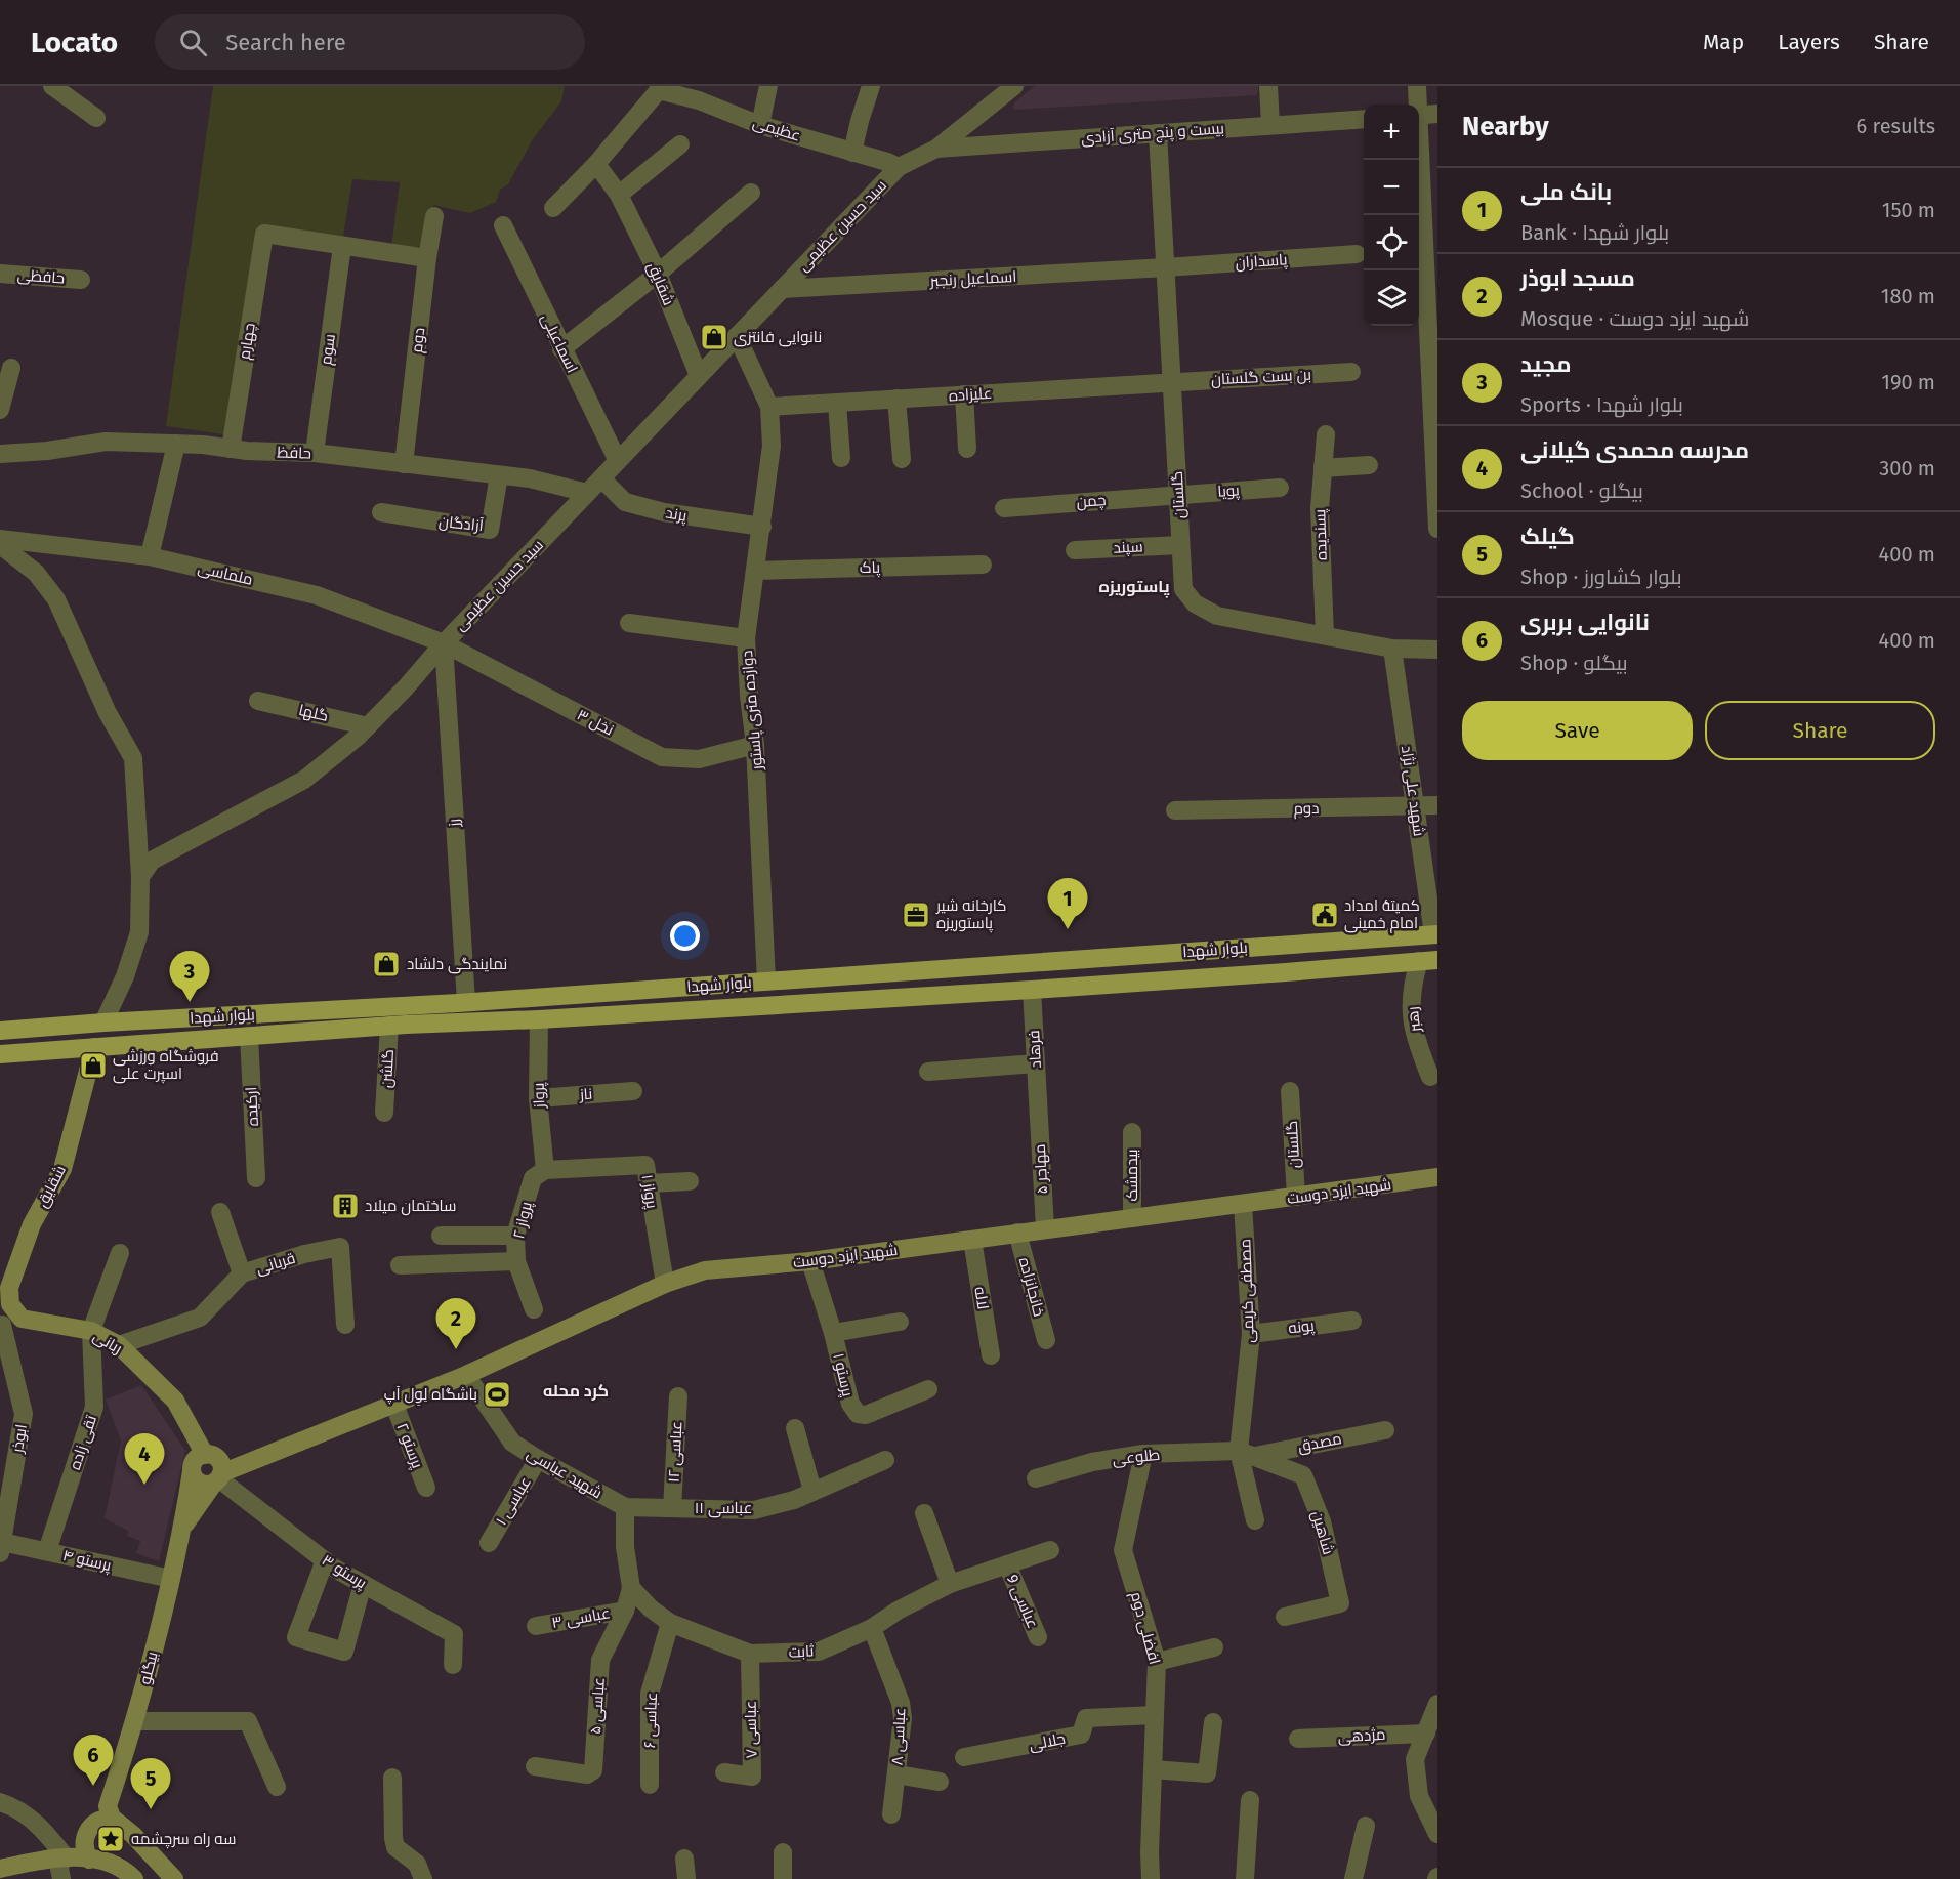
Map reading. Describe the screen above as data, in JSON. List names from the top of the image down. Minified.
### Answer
{"streets":{"main road":["شقایق","بلوار شهدا","شهید ایزد دوست","ربانی","بیگلو"],"street":["عظیمی","بیست و پنج متری آزادی","سید حسین عظیمی","پاسداران","حافظی","اسماعیل رنجبر","دوم","چهارم","اسماعیلی","سوم","بن بست گلستان","علیزاده","حافظ","پویا","گلستان","چمن","پرند","آزادگان","پسندیده","سپند","پاک","ملماسی","دوازده متری پاستور","گلها","نخل ۳","شهید علی نژاد","رز","رهبر","فرهاد","گلشن","ناز","پرواز","ارکیده","مهاجر ۵","بیدمشک","پرواز ۱","پرواز ۲","قربانی","خانجانزاده","مصطفی کریمی","لاله","پونه","پرستو ۱","ابوذر","تقی زاده","مصدق","پرستو ۲","عباسی ۱۲","طلوعی","شهید عباسی","عباسی ۱","عباسی ۱۱","شاهین","پرستو ۴","پرستو ۳","عباسی 9","عباسی ۳","افضلی دوم","ثابت","عباسی ۵","عباسی ۶","عباسی ۷","مژدهی","عباسی ۸","جلالی"]},"crossings":[["عظیمی","سید حسین عظیمی"],["بیست و پنج متری آزادی","سید حسین عظیمی"],["بیست و پنج متری آزادی","گلستان"],["سید حسین عظیمی","اسماعیل رنجبر"],["سید حسین عظیمی","شقایق"],["سید حسین عظیمی","اسماعیلی"],["سید حسین عظیمی","حافظ"],["سید حسین عظیمی","پرند"],["سید حسین عظیمی","ملماسی"],["سید حسین عظیمی","دوازده متری پاستور"],["سید حسین عظیمی","گلها"],["سید حسین عظیمی","نخل ۳"],["سید حسین عظیمی","رز"],["پاسداران","اسماعیل رنجبر"],["پاسداران","گلستان"],["اسماعیل رنجبر","گلستان"],["شقایق","بلوار شهدا"],["شقایق","ربانی"],["دوم","حافظ"],["دوم","شهید علی نژاد"],["چهارم","سوم"],["چهارم","حافظ"],["سوم","حافظ"],["بن بست گلستان","علیزاده"],["بن بست گلستان","گلستان"],["علیزاده","گلستان"],["علیزاده","دوازده متری پاستور"],["حافظ","آزادگان"],["پویا","گلستان"],["پویا","چمن"],["گلستان","چمن"],["گلستان","پسندیده"],["گلستان","سپند"],["گلستان","شهید علی نژاد"],["گلستان","شهید ایزد دوست"],["پرند","دوازده متری پاستور"],["پاک","دوازده متری پاستور"],["ملماسی","نخل ۳"],["ملماسی","رز"],["دوازده متری پاستور","نخل ۳"],["دوازده متری پاستور","بلوار شهدا"],["نخل ۳","رز"],["شهید علی نژاد","بلوار شهدا"],["رز","بلوار شهدا"],["بلوار شهدا","رهبر"],["بلوار شهدا","فرهاد"],["بلوار شهدا","گلشن"],["بلوار شهدا","پرواز"],["بلوار شهدا","ارکیده"],["فرهاد","مهاجر ۵"],["ناز","پرواز"],["پرواز","پرواز ۱"],["پرواز","پرواز ۲"],["مهاجر ۵","شهید ایزد دوست"],["بیدمشک","شهید ایزد دوست"],["پرواز ۱","شهید ایزد دوست"],["پرواز ۱","پرواز ۲"],["شهید ایزد دوست","خانجانزاده"],["شهید ایزد دوست","مصطفی کریمی"],["شهید ایزد دوست","لاله"],["شهید ایزد دوست","ربانی"],["شهید ایزد دوست","پرستو ۱"],["شهید ایزد دوست","پرستو ۲"],["شهید ایزد دوست","شهید عباسی"],["شهید ایزد دوست","پرستو ۳"],["شهید ایزد دوست","بیگلو"],["قربانی","ربانی"],["مصطفی کریمی","پونه"],["مصطفی کریمی","مصدق"],["مصطفی کریمی","طلوعی"],["مصطفی کریمی","شاهین"],["ربانی","تقی زاده"],["ربانی","پرستو ۳"],["ربانی","بیگلو"],["ابوذر","پرستو ۴"],["تقی زاده","پرستو ۴"],["مصدق","طلوعی"],["مصدق","شاهین"],["عباسی ۱۲","عباسی ۱۱"],["طلوعی","شاهین"],["طلوعی","افضلی دوم"],["شهید عباسی","عباسی ۱"],["شهید عباسی","عباسی ۱۱"],["پرستو ۴","بیگلو"],["پرستو ۳","بیگلو"],["عباسی 9","ثابت"],["عباسی ۳","عباسی ۵"],["افضلی دوم","جلالی"],["ثابت","عباسی ۵"],["ثابت","عباسی ۶"],["ثابت","عباسی ۷"],["ثابت","عباسی ۸"]],"districts":["پاستوریزه","کرد محله"],"places":{"shop":["نانوایی فانتزی","نمایندگی دلشاد","فروشگاه ورزشی اسپرت علی"],"office":["کارخانه شیر پاستوریزه"],"public building":["کمیتهٔ امداد امام خمینی"],"building":["ساختمان میلاد"],"sports":["باشگاه لِوِل آپ"],"place":["سه راه سرچشمه"]},"page":{"header":"Locato","search":"Search here","nav":["Map","Layers","Share"],"heading":["Nearby","6 results"],"map_buttons":["+","−"],"list":[{"mark":"1","name":"بانک ملی","note":"Bank · بلوار شهدا","value":"150 m"},{"mark":"2","name":"مسجد ابوذر","note":"Mosque · شهید ایزد دوست","value":"180 m"},{"mark":"3","name":"مجید","note":"Sports · بلوار شهدا","value":"190 m"},{"mark":"4","name":"مدرسه محمدی گیلانی","note":"School · بیگلو","value":"300 m"},{"mark":"5","name":"گیلک","note":"Shop · بلوار کشاورز","value":"400 m"},{"mark":"6","name":"نانوایی بربری","note":"Shop · بیگلو","value":"400 m"}],"buttons":["Save","Share"],"pins":["1","3","2","4","6","5"]}}
